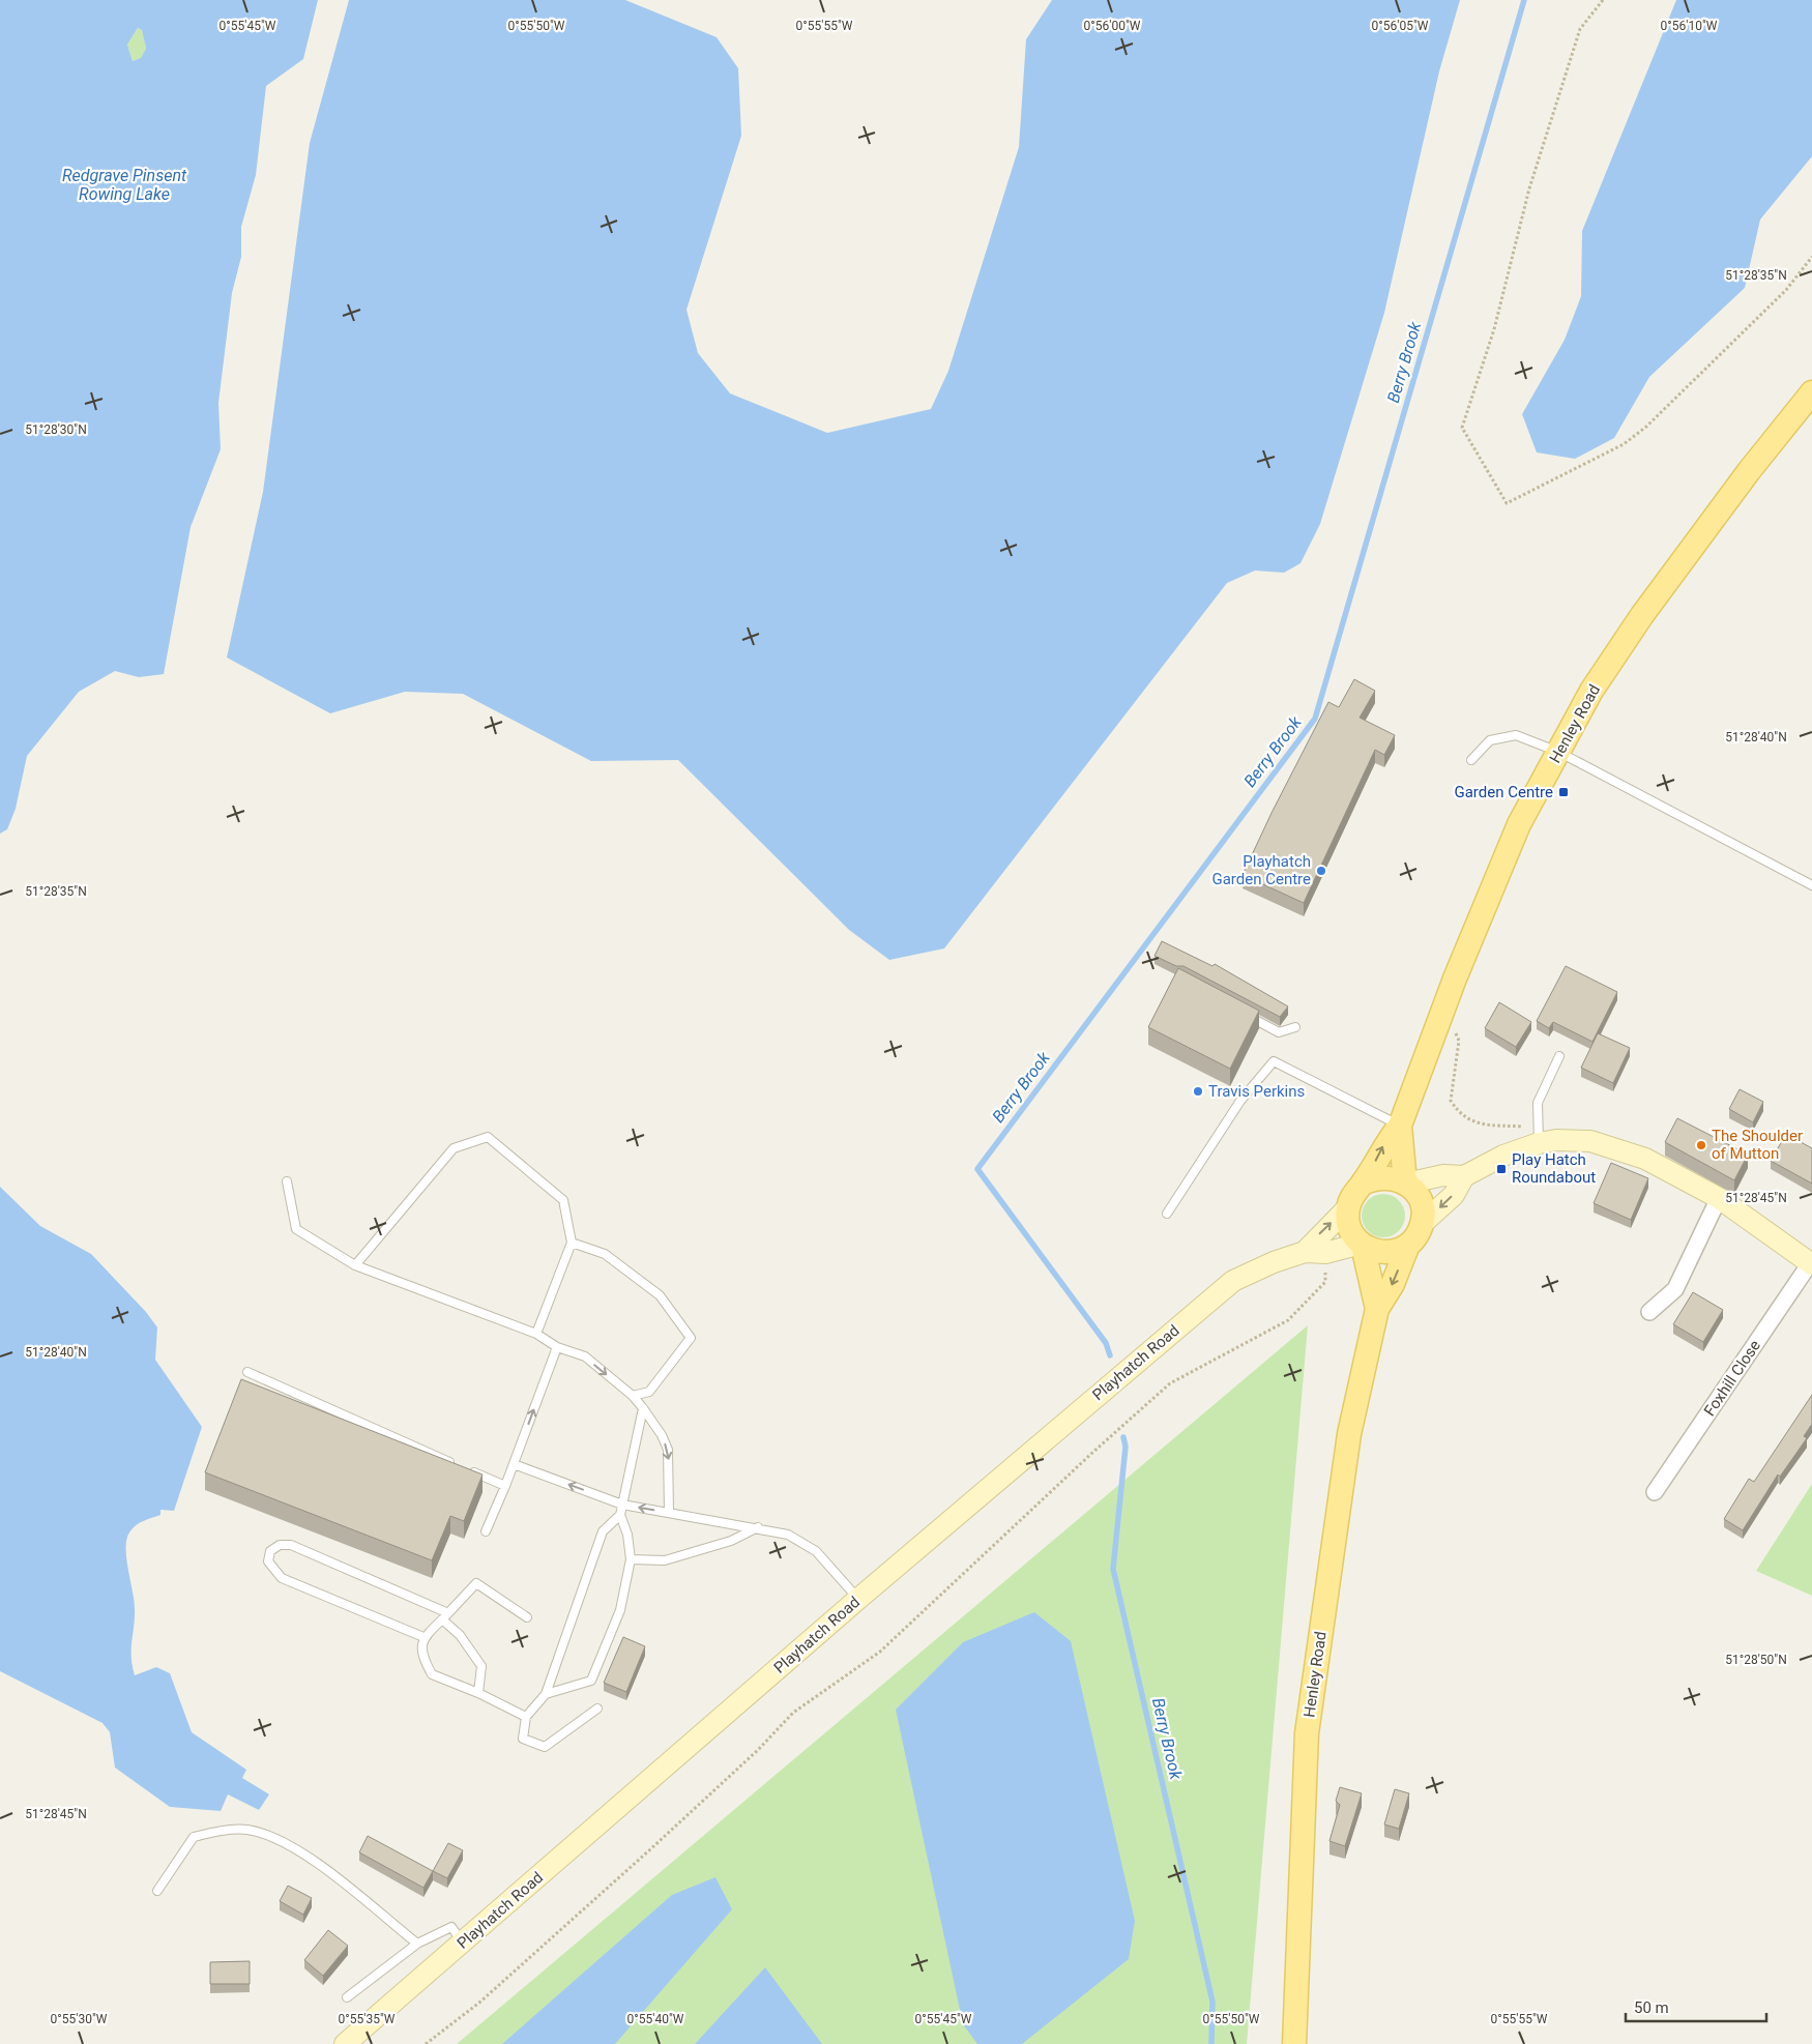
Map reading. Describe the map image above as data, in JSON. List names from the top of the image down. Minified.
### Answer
{"streets":{"main road":["Henley Road","Playhatch Road"],"street":["Foxhill Close"]},"crossings":[["Henley Road","Playhatch Road"]],"water":["Redgrave Pinsent Rowing Lake","Berry Brook"],"places":{"transit":["Garden Centre","Play Hatch Roundabout"],"other":["Playhatch Garden Centre","Travis Perkins","The Shoulder of Mutton"]},"scale_bar":"50 m","coordinates":["0°55'45\"W","0°55'55\"W","0°56'00\"W","0°55'50\"W","0°56'05\"W","0°56'10\"W","51°28'35\"N","51°28'30\"N","51°28'40\"N","51°28'45\"N","51°28'50\"N","0°55'30\"W","0°55'35\"W","0°55'40\"W"]}
